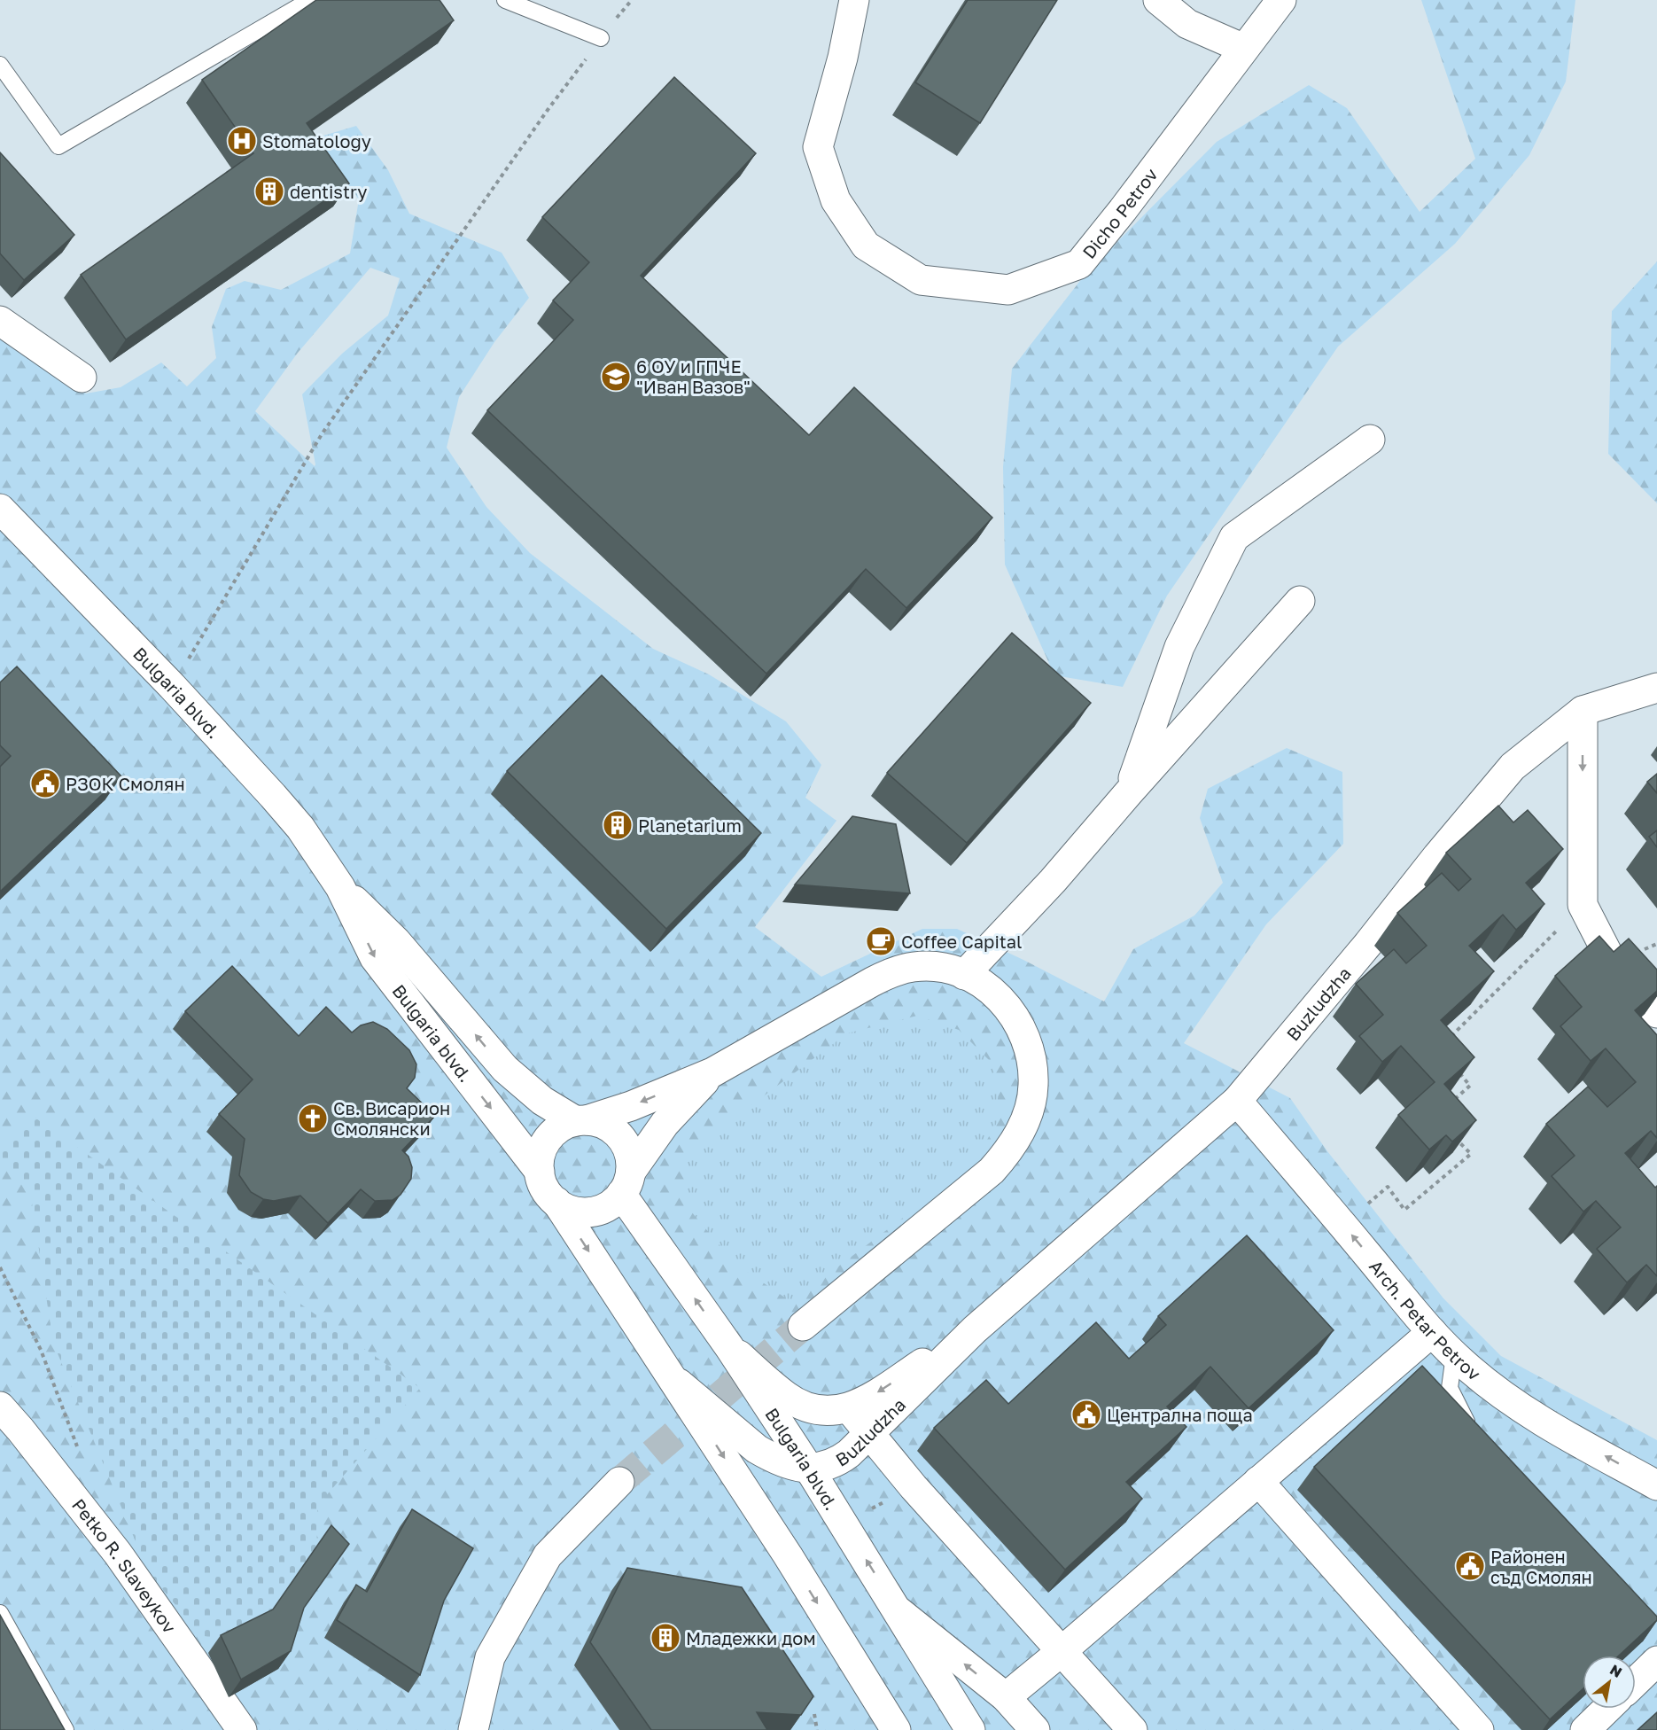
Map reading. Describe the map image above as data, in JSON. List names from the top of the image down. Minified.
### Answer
{"streets":{"street":["Dicho Petrov","Bulgaria blvd.","Buzludzha","Arch. Petar Petrov","Petko R. Slaveykov"]},"crossings":[["Bulgaria blvd.","Buzludzha"],["Buzludzha","Arch. Petar Petrov"]],"places":{"hospital":["Stomatology"],"building":["dentistry","Planetarium","Младежки дом"],"school or university":["6 ОУ и ГПЧЕ \"Иван Вазов\""],"public building":["РЗОК Смолян","Централна поща","Районен съд Смолян"],"cafe":["Coffee Capital"],"church":["Св. Висарион Смолянски"]},"north":"top right"}
